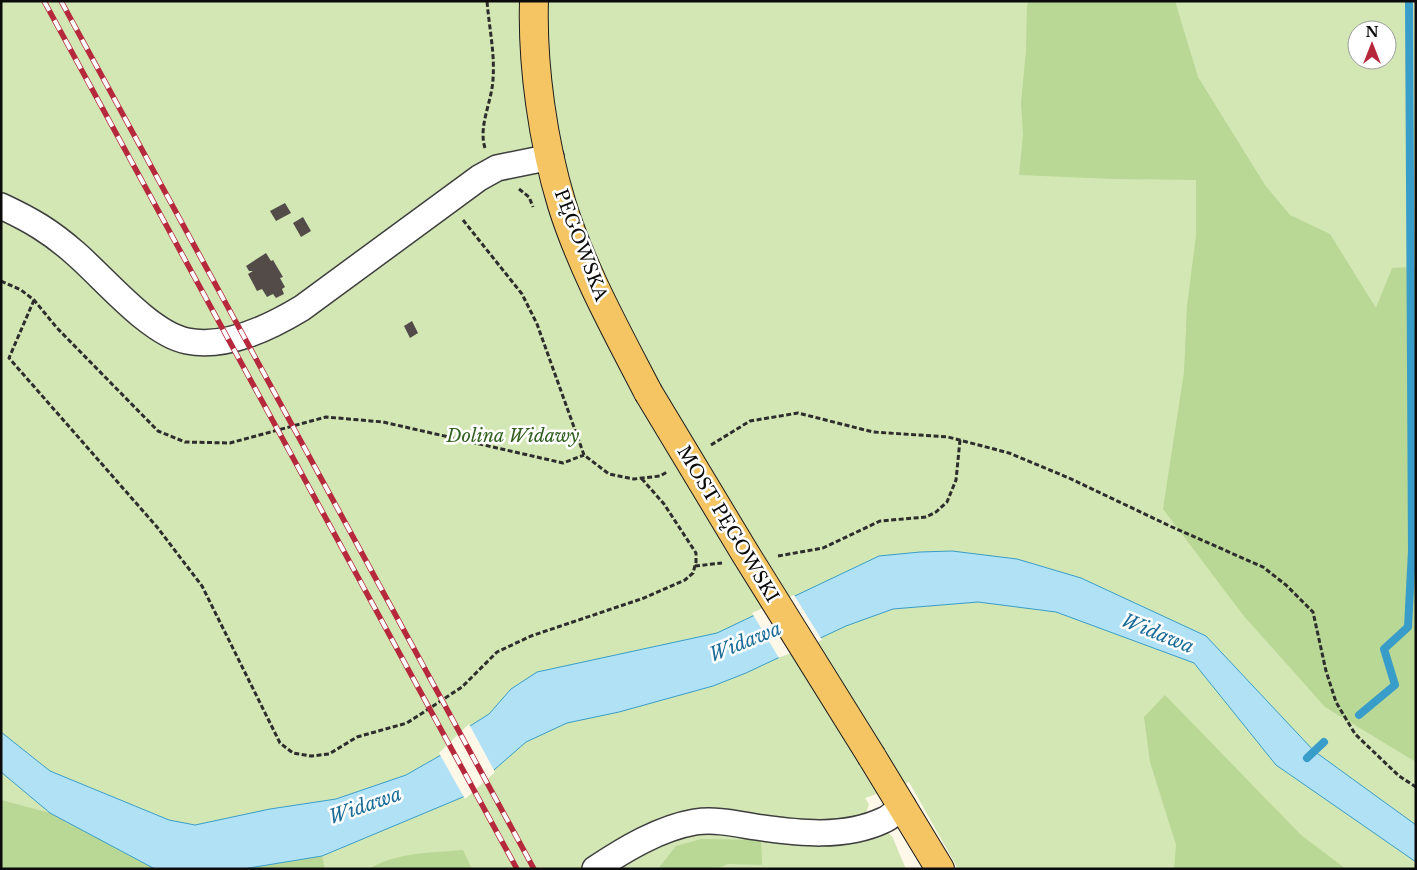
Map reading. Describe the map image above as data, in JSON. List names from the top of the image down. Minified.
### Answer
{"streets":{"main road":["PĘGOWSKA","MOST PĘGOWSKI"]},"crossings":[["PĘGOWSKA","MOST PĘGOWSKI"]],"water":["Widawa"],"parks":["Dolina Widawy"],"north":"top"}
